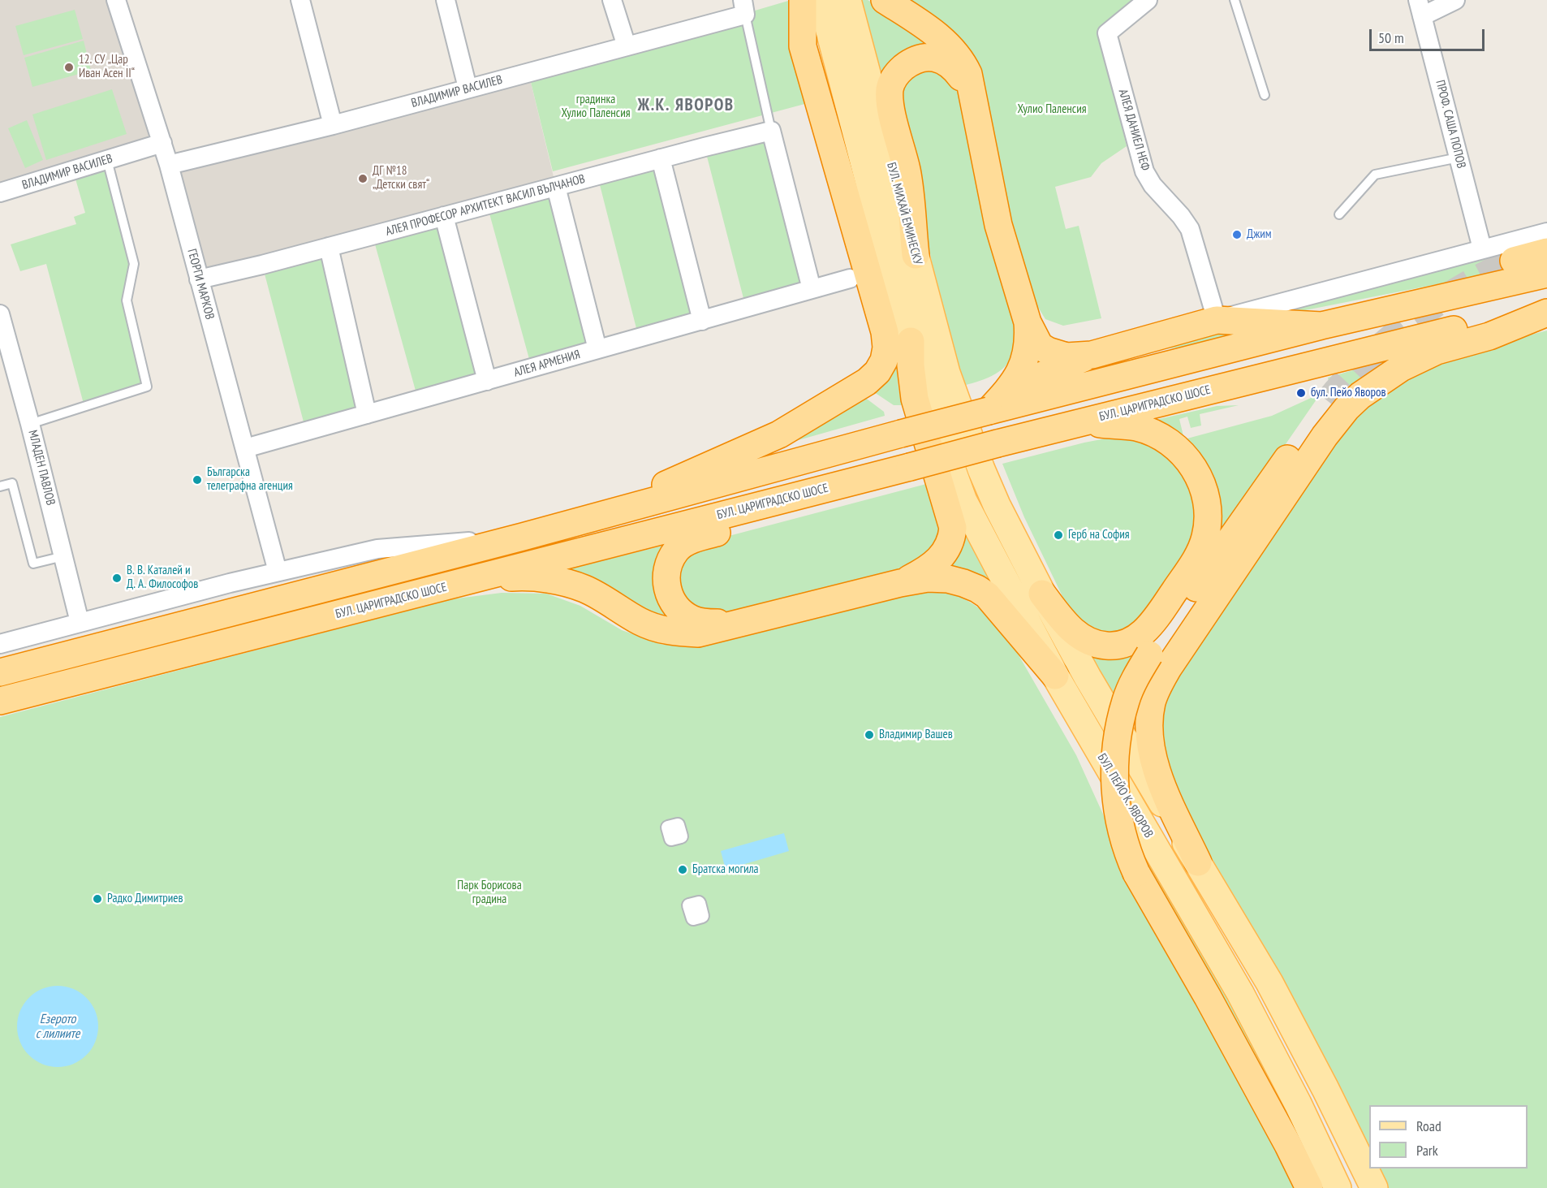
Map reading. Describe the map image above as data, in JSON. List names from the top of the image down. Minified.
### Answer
{"streets":{"highway":["БУЛ. ЦАРИГРАДСКО ШОСЕ"],"main road":["БУЛ. МИХАЙ ЕМИНЕСКУ","БУЛ. ПЕЙО К. ЯВОРОВ"],"street":["ВЛАДИМИР ВАСИЛЕВ","ПРОФ. САША ПОПОВ","АЛЕЯ ДАНИЕЛ НЕФ","АЛЕЯ ПРОФЕСОР АРХИТЕКТ ВАСИЛ ВЪЛЧАНОВ","ГЕОРГИ МАРКОВ","АЛЕЯ АРМЕНИЯ","МЛАДЕН ПАВЛОВ"]},"crossings":[["ВЛАДИМИР ВАСИЛЕВ","ГЕОРГИ МАРКОВ"],["АЛЕЯ ПРОФЕСОР АРХИТЕКТ ВАСИЛ ВЪЛЧАНОВ","ГЕОРГИ МАРКОВ"],["ГЕОРГИ МАРКОВ","АЛЕЯ АРМЕНИЯ"]],"districts":["Ж.К. ЯВОРОВ"],"water":["Езерото с лилиите"],"parks":["градинка Хулио Паленсия","Хулио Паленсия","Парк Борисова градина"],"places":["12. СУ „Цар Иван Асен II“","ДГ №18 „Детски свят“","Джим","бул. Пейо Яворов","Българска телеграфна агенция","Герб на София","В. В. Каталей и Д. А. Философов","Владимир Вашев","Братска могила","Радко Димитриев"],"legend":["Road","Park"],"scale_bar":"50 m"}
